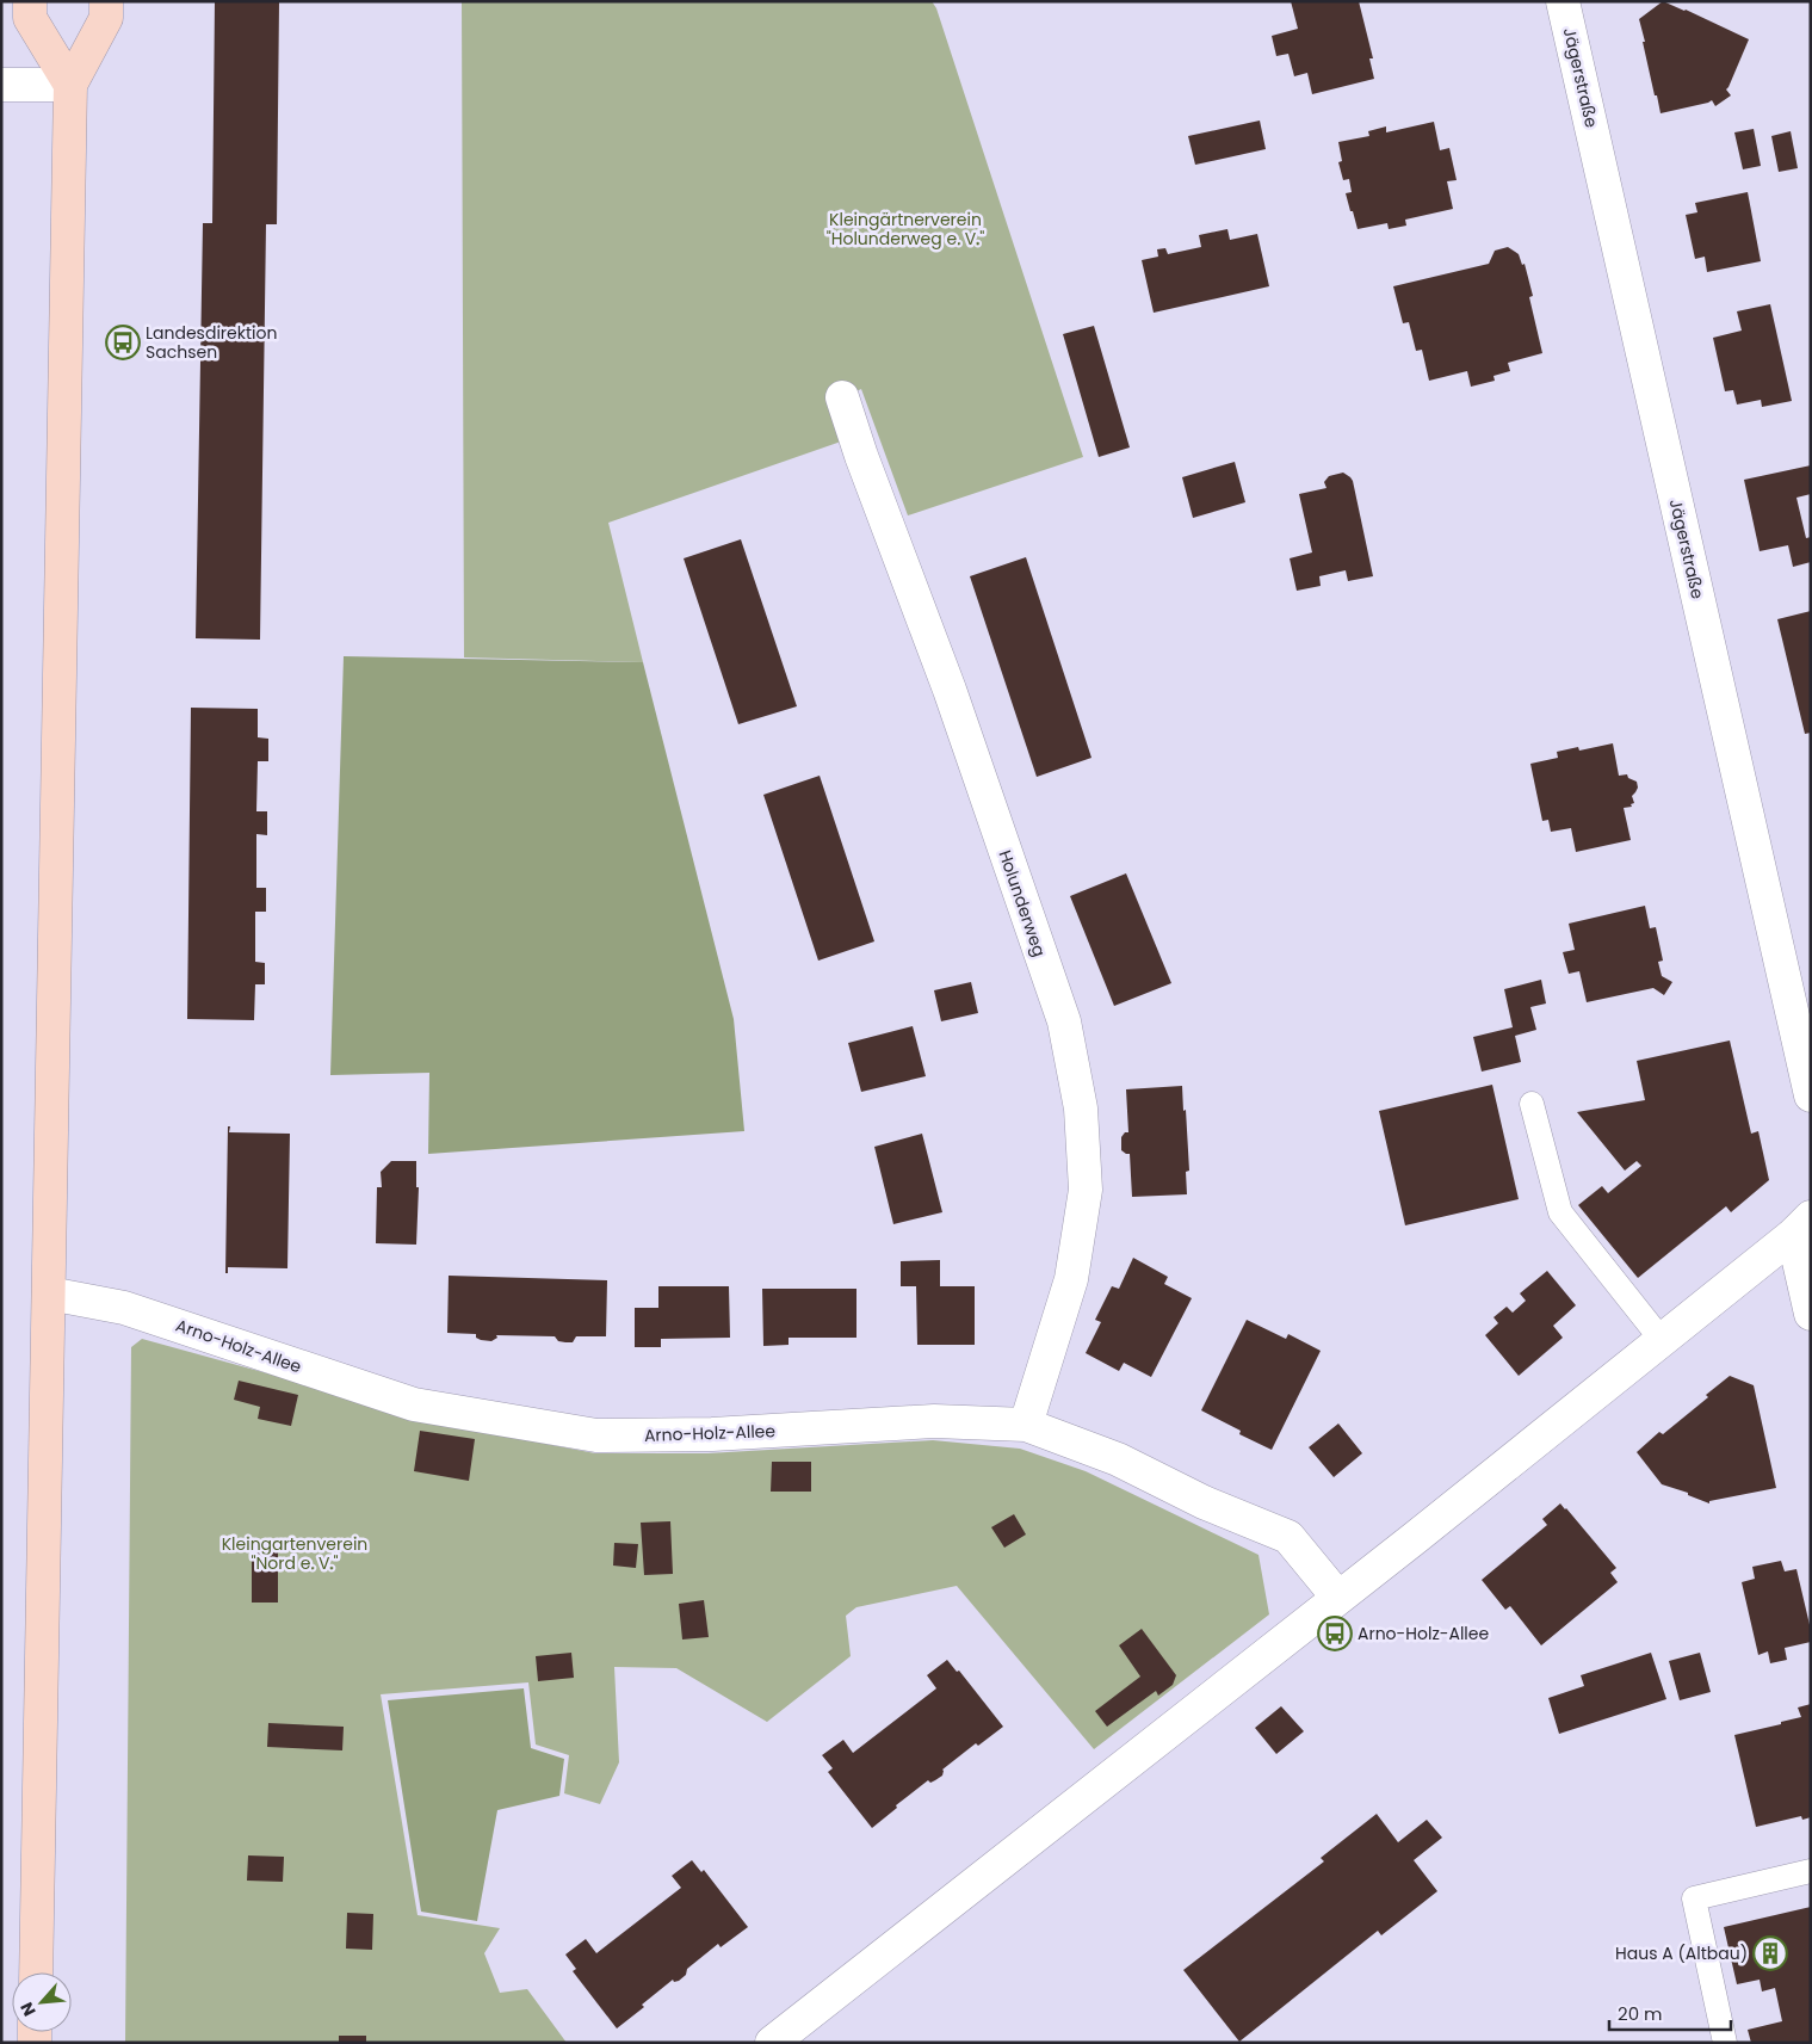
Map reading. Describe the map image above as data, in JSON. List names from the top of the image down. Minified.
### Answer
{"streets":{"street":["Jägerstraße","Holunderweg","Arno-Holz-Allee"]},"crossings":[["Holunderweg","Arno-Holz-Allee"]],"parks":["Kleingärtnerverein \"Holunderweg e. V.\"","Kleingartenverein \"Nord e. V.\""],"places":{"bus stop":["Landesdirektion Sachsen","Arno-Holz-Allee"],"building":["Haus A (Altbau)"]},"scale_bar":"20 m","north":"bottom left"}
